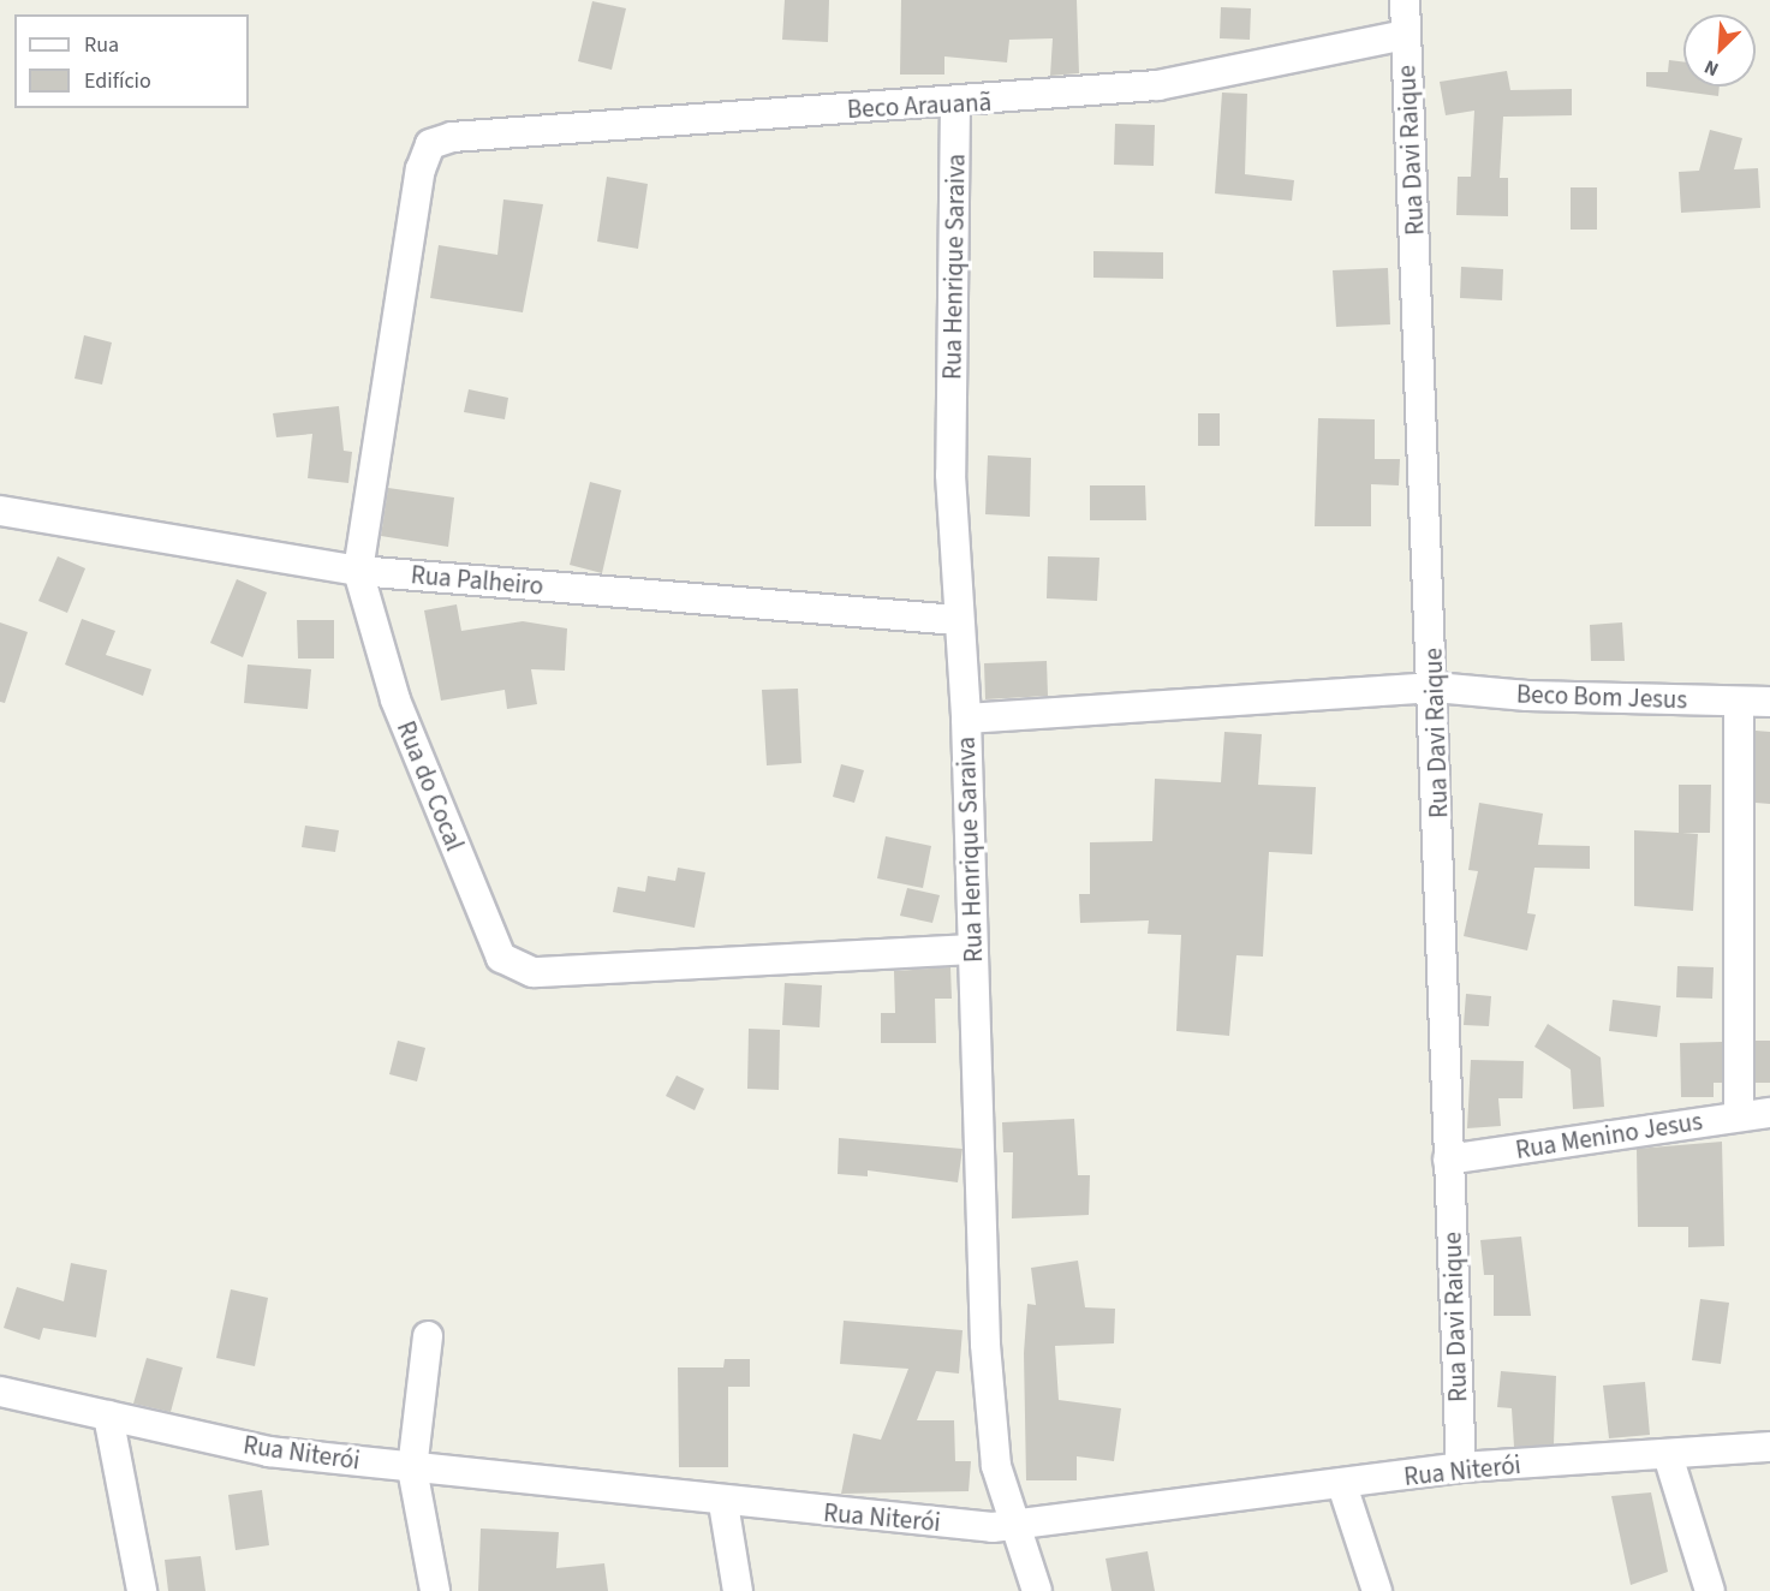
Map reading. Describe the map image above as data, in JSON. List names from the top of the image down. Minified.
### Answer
{"streets":{"street":["Beco Arauanã","Rua Davi Raique","Rua Henrique Saraiva","Rua Palheiro","Beco Bom Jesus","Rua do Cocal","Rua Menino Jesus","Rua Niterói"]},"crossings":[["Beco Arauanã","Rua Davi Raique"],["Beco Arauanã","Rua Henrique Saraiva"],["Beco Arauanã","Rua do Cocal"],["Rua Davi Raique","Beco Bom Jesus"],["Rua Davi Raique","Rua Menino Jesus"],["Rua Davi Raique","Rua Niterói"],["Rua Henrique Saraiva","Rua Palheiro"],["Rua Henrique Saraiva","Beco Bom Jesus"],["Rua Henrique Saraiva","Rua do Cocal"],["Rua Henrique Saraiva","Rua Niterói"],["Rua Palheiro","Rua do Cocal"]],"legend":["Rua","Edifício"],"north":"bottom left"}
